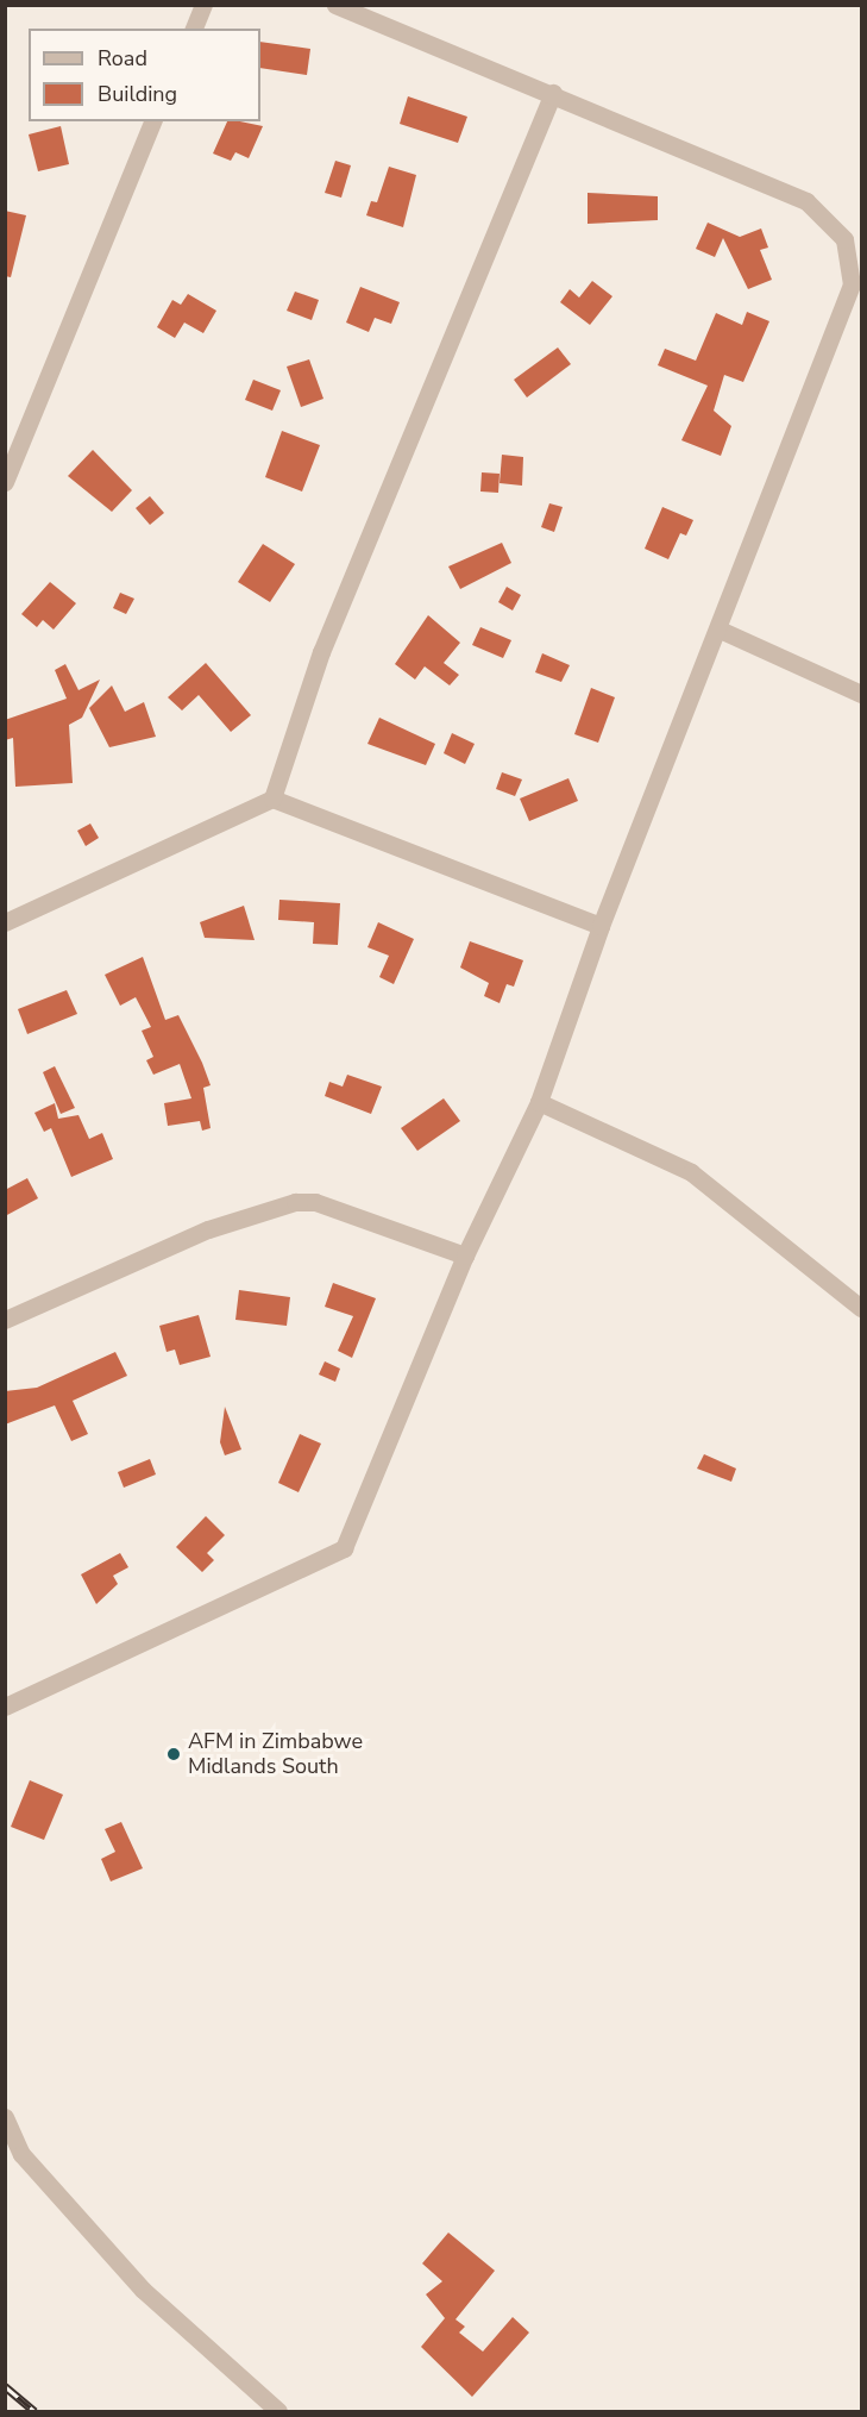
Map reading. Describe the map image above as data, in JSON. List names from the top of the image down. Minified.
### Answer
{"places":["AFM in Zimbabwe Midlands South"],"legend":["Road","Building"]}
